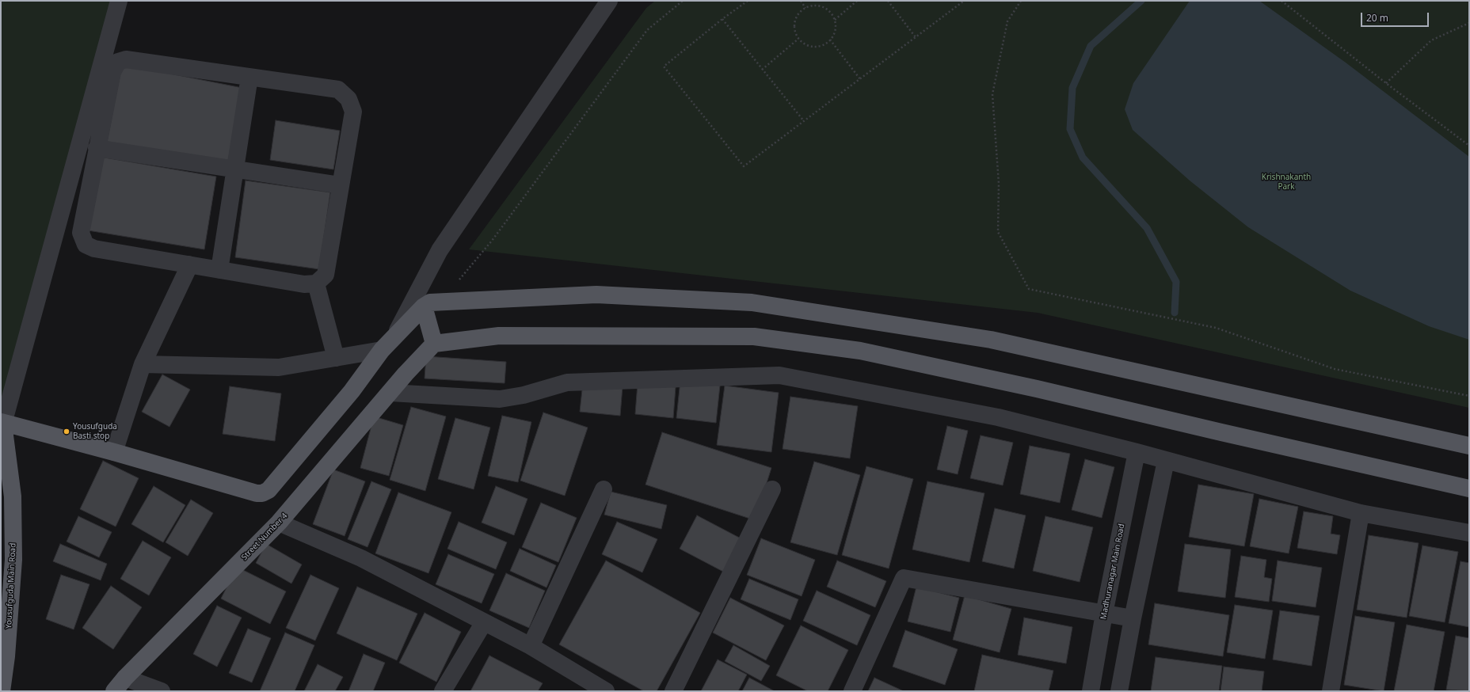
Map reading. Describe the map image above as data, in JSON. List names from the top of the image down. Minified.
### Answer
{"streets":{"main road":["Street Number 4","Yousufguda Main Road"],"street":["Madhuranagar Main Road"]},"parks":["Krishnakanth Park"],"places":["Yousufguda Basti stop"],"scale_bar":"20 m"}
